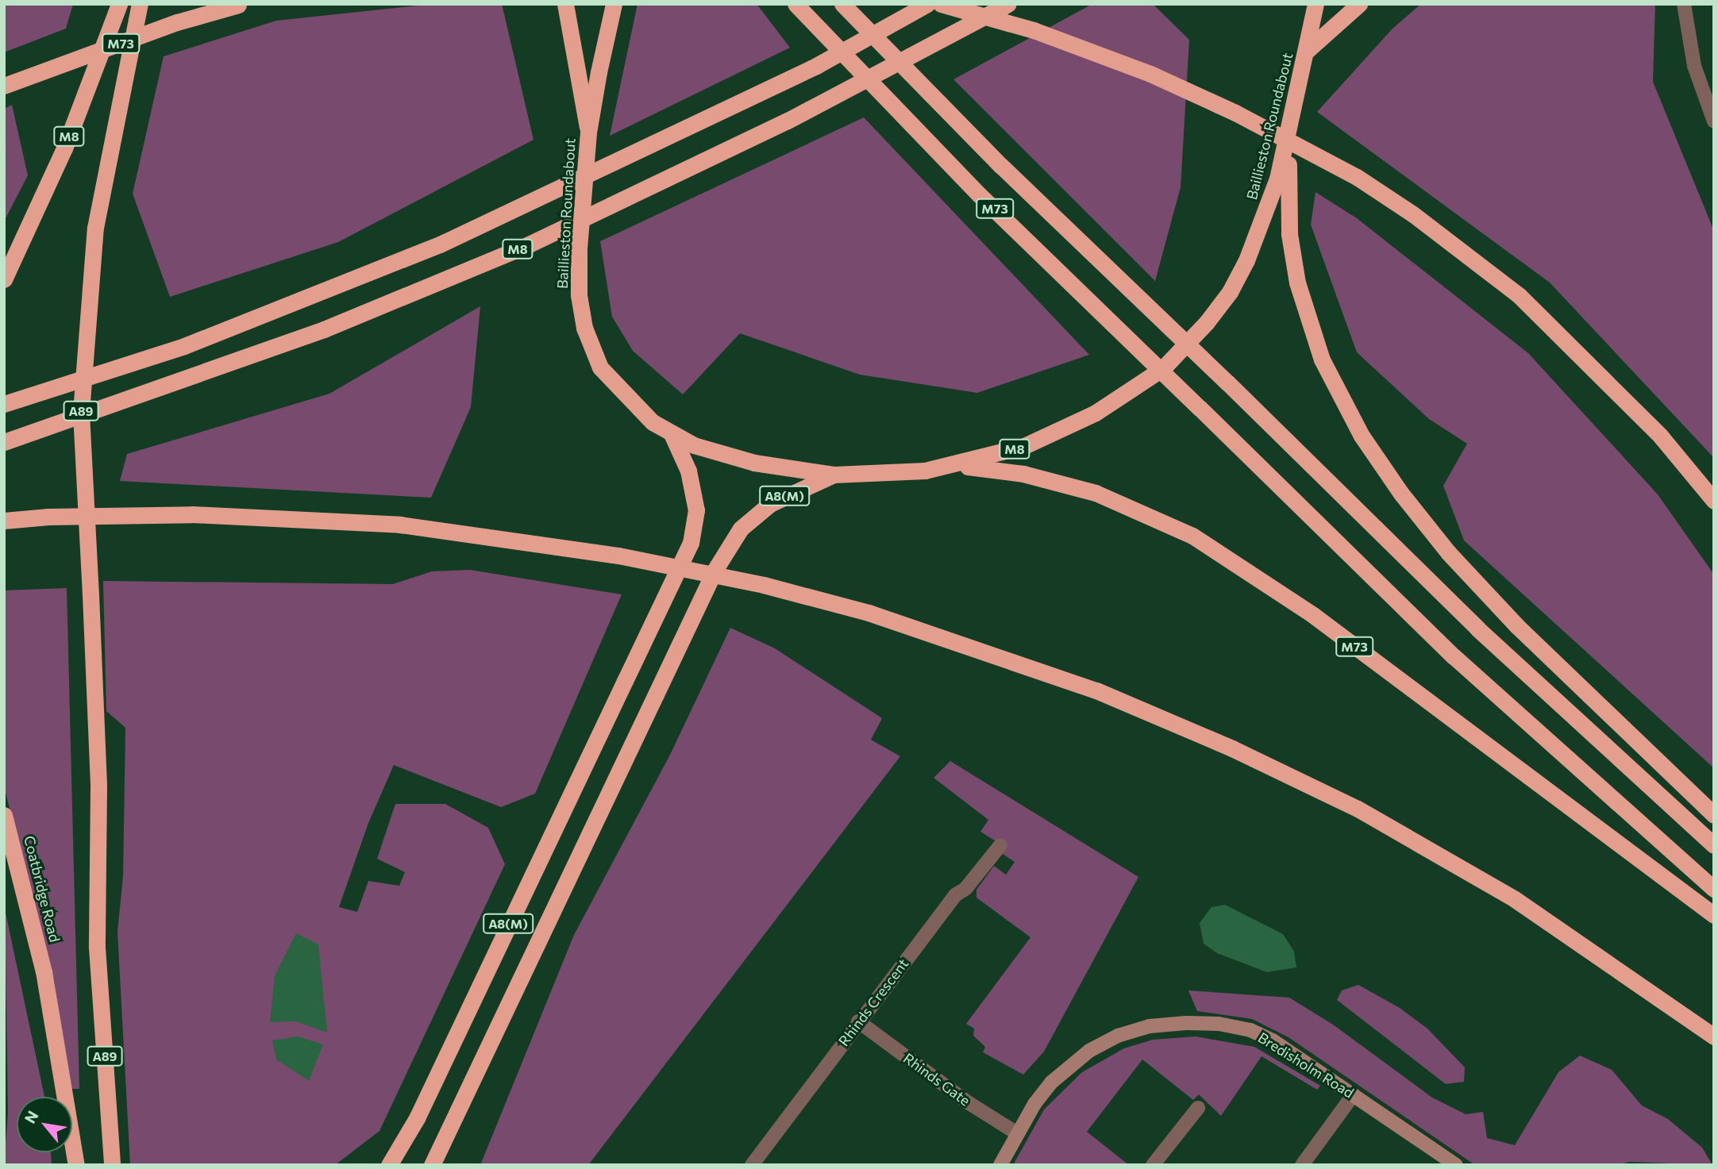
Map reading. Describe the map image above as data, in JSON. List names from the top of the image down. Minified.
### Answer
{"streets":{"highway":["M73","Baillieston Roundabout","M8","A89","A8(M)","Coatbridge Road"],"street":["Rhinds Crescent","Bredisholm Road","Rhinds Gate"]},"crossings":[["M73","Baillieston Roundabout"],["Baillieston Roundabout","A8(M)"],["Rhinds Crescent","Rhinds Gate"],["Bredisholm Road","Rhinds Gate"]],"north":"top left"}
